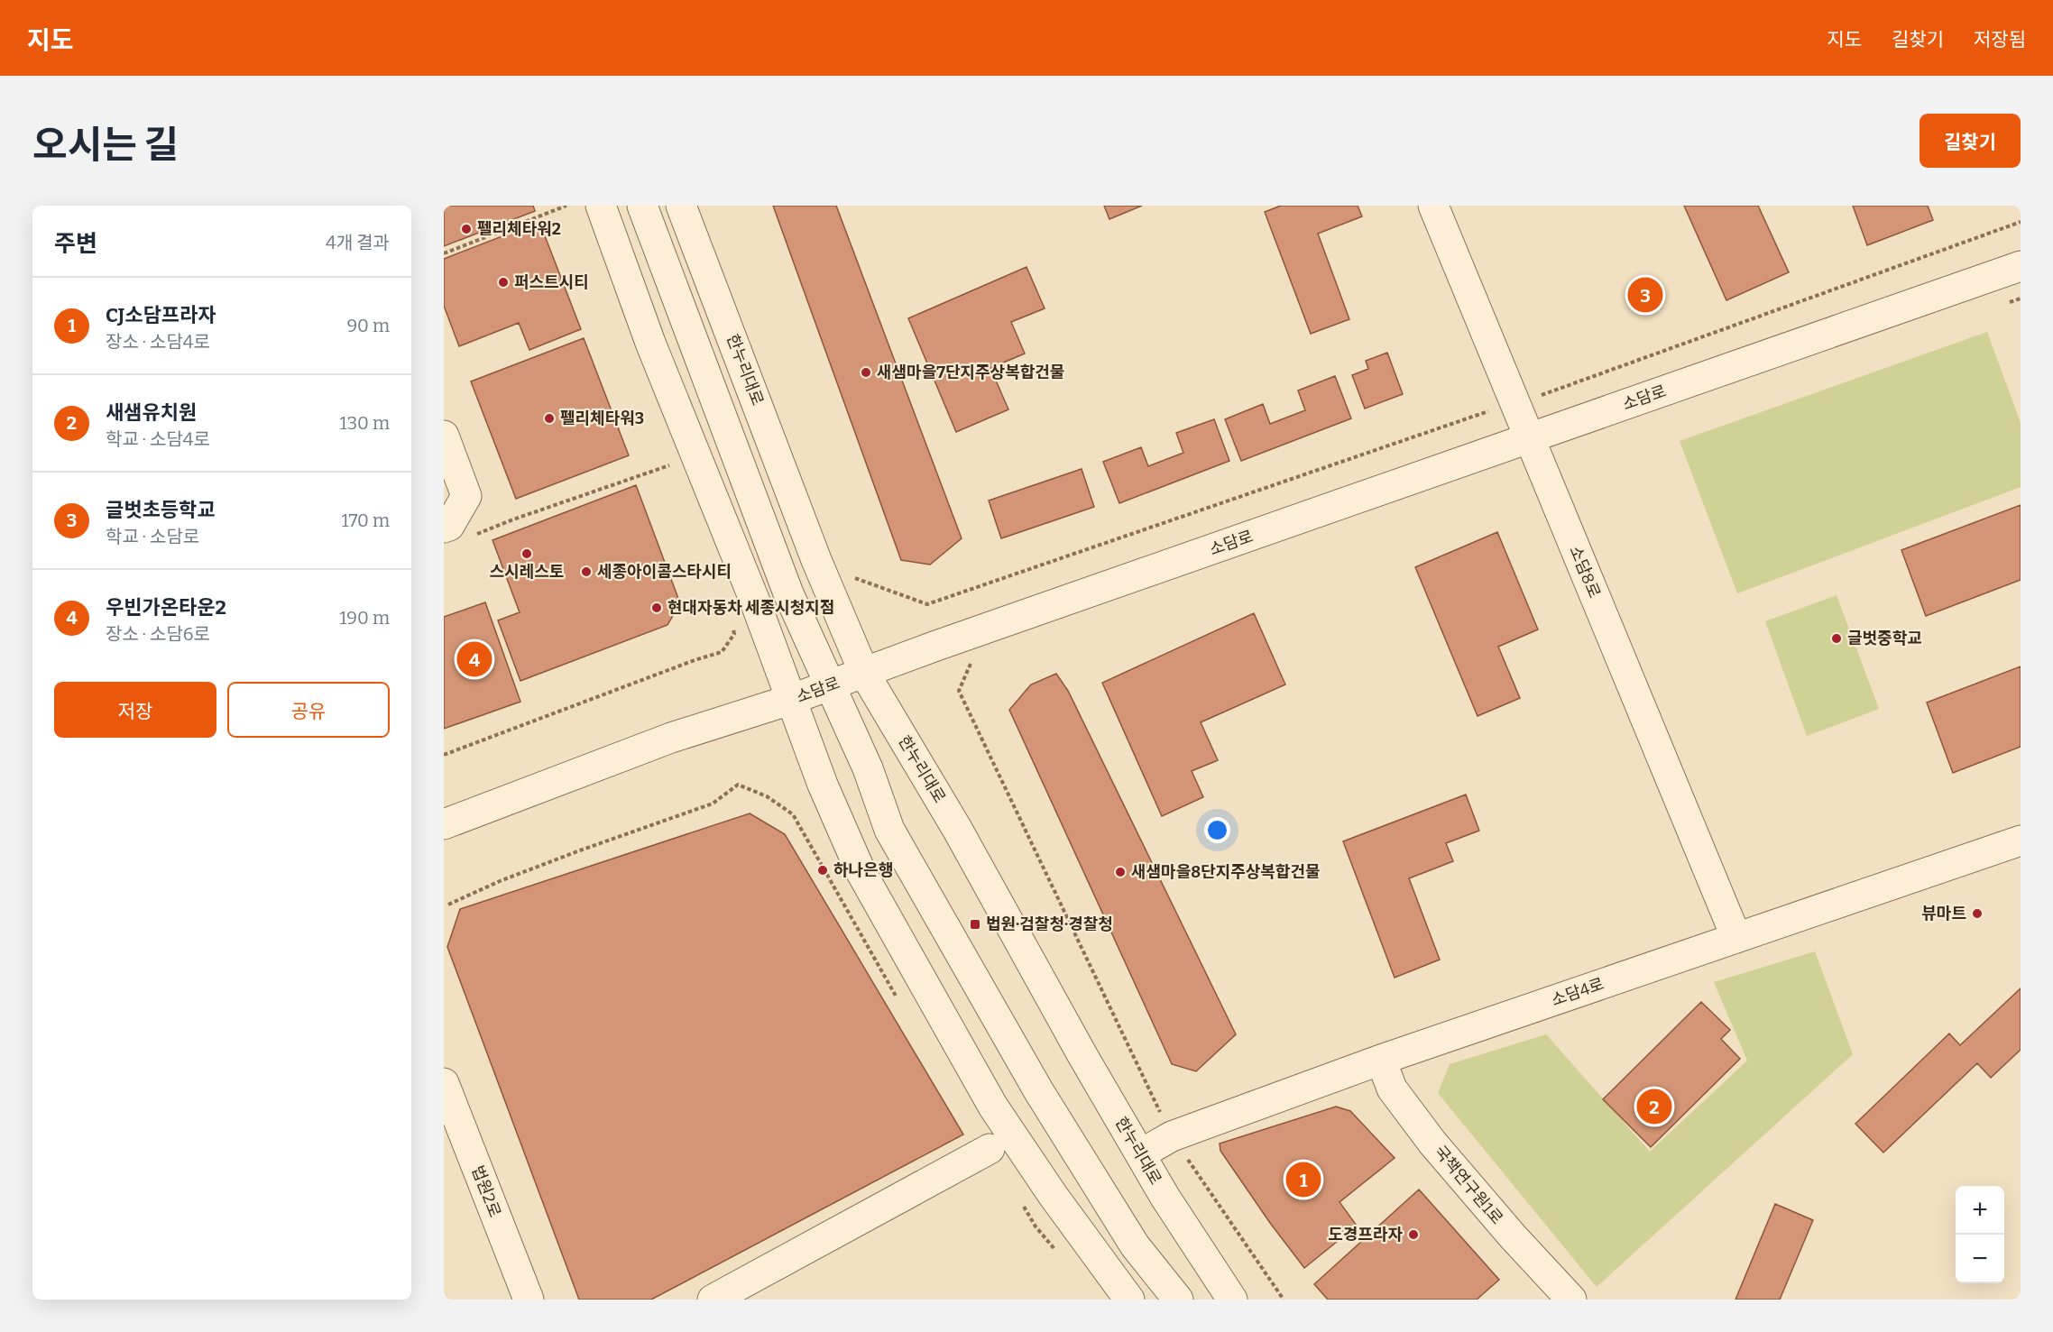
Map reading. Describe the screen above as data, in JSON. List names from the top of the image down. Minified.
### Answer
{"streets":{"street":["한누리대로","소담로","소담8로","소담4로","국책연구원1로","법원2로"]},"crossings":[["한누리대로","소담로"],["한누리대로","소담4로"],["소담로","소담8로"],["소담8로","소담4로"],["소담4로","국책연구원1로"]],"places":{"other":["펠리체타워2","퍼스트시티","새샘마을7단지주상복합건물","펠리체타워3","스시레스토","세종아이콤스타시티","현대자동차 세종시청지점","글벗중학교","하나은행","새샘마을8단지주상복합건물","뷰마트","도경프라자"],"transit":["법원·검찰청·경찰청"]},"page":{"header":"지도","nav":["지도","길찾기","저장됨"],"title":"오시는 길","buttons":["길찾기",["저장","공유"]],"heading":["주변","4개 결과"],"pins":["3","4","2","1"],"list":[{"mark":"1","name":"CJ소담프라자","note":"장소 · 소담4로","value":"90 m"},{"mark":"2","name":"새샘유치원","note":"학교 · 소담4로","value":"130 m"},{"mark":"3","name":"글벗초등학교","note":"학교 · 소담로","value":"170 m"},{"mark":"4","name":"우빈가온타운2","note":"장소 · 소담6로","value":"190 m"}],"map_buttons":["+","−"]}}
